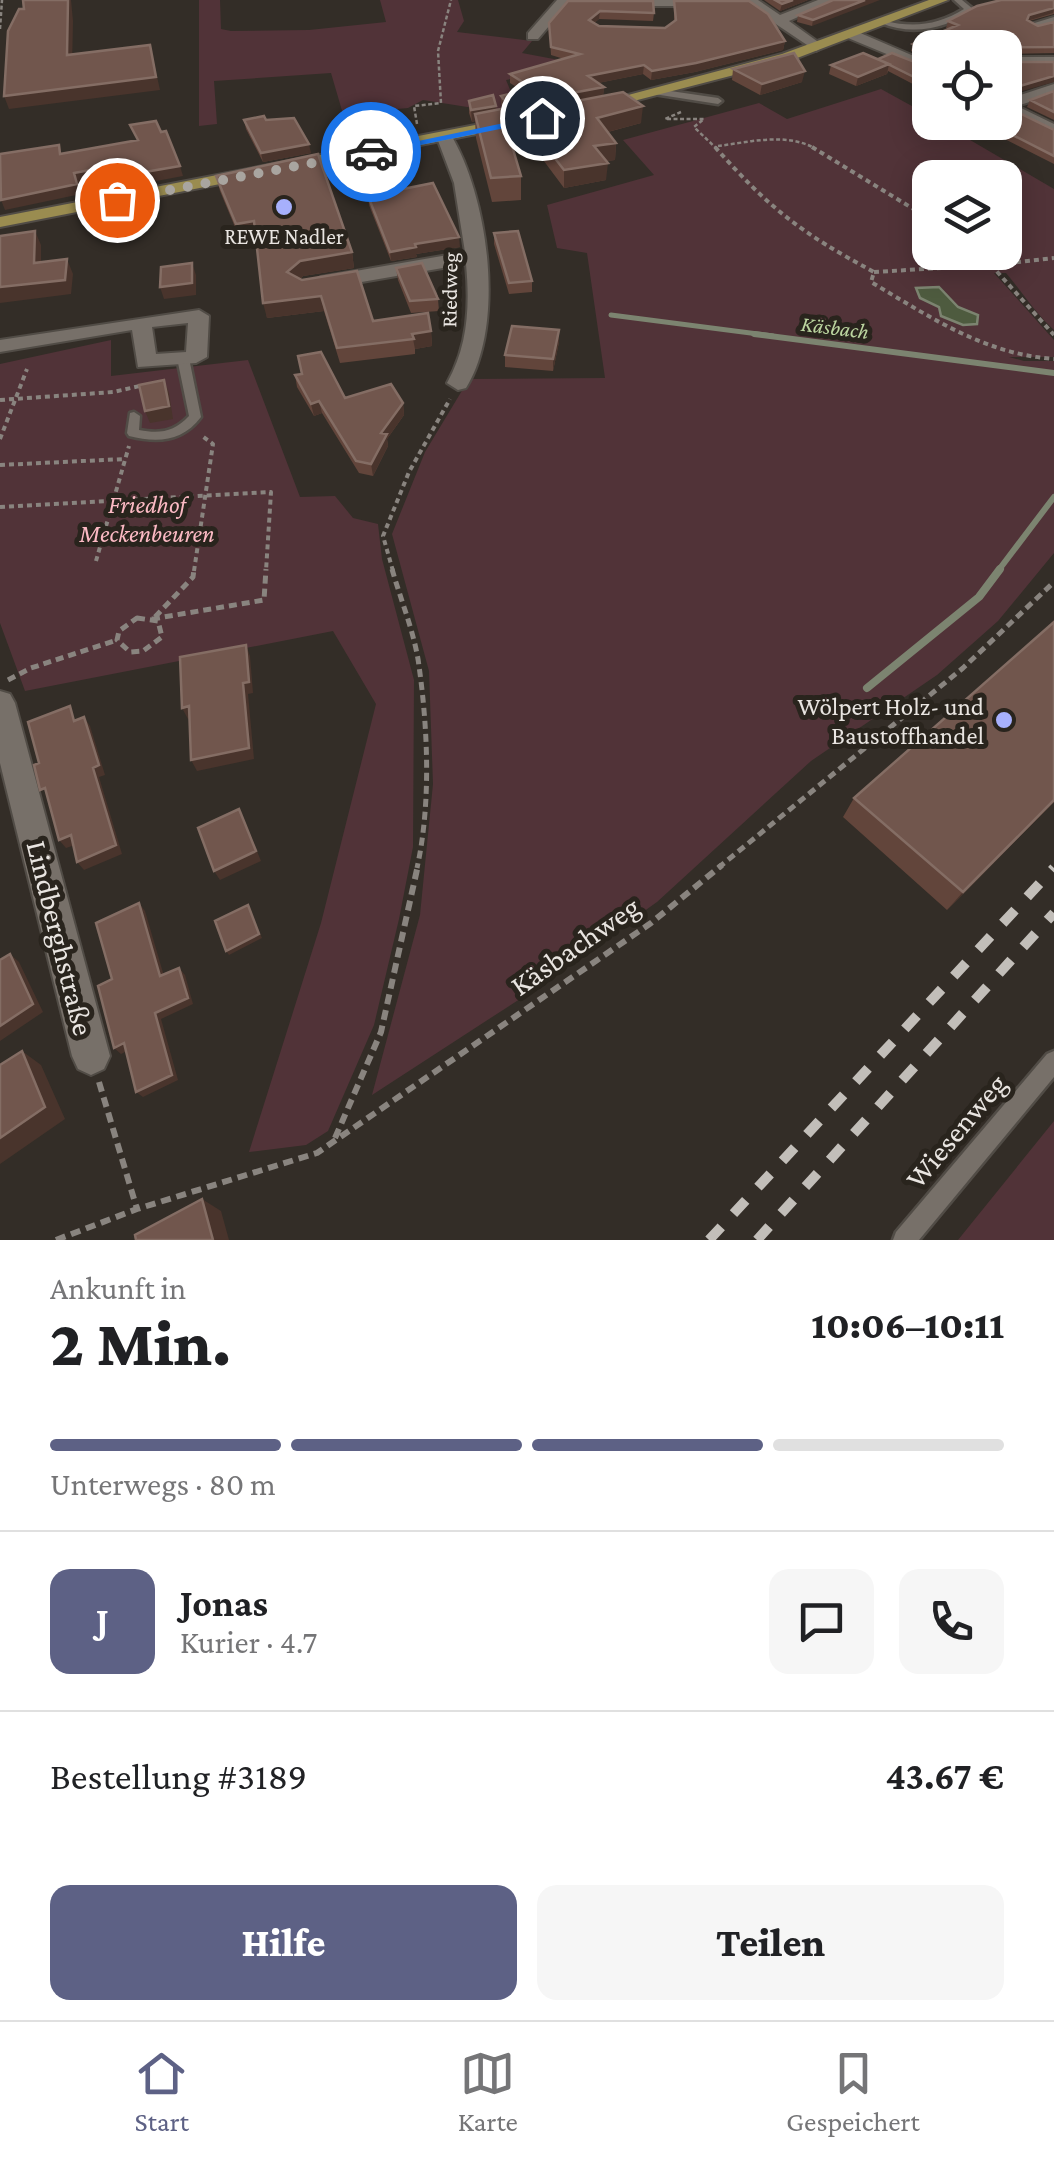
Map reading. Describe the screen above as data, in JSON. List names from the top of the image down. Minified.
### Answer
{"streets":{"street":["Riedweg","Lindberghstraße"],"lane":["Wiesenweg"],"path":["Käsbachweg"]},"water":["Käsbach"],"parks":["Friedhof Meckenbeuren"],"places":["REWE Nadler","Wölpert Holz- und Baustoffhandel"],"page":{"heading":["2 Min.","Ankunft in","10:06–10:11"],"panel":["Jonas","Kurier · 4.7","Bestellung #3189","43.67 €"],"bar":"Unterwegs · 80 m","round":"J","buttons":["Hilfe","Teilen"],"tabs":["Start","Karte","Gespeichert"]}}
